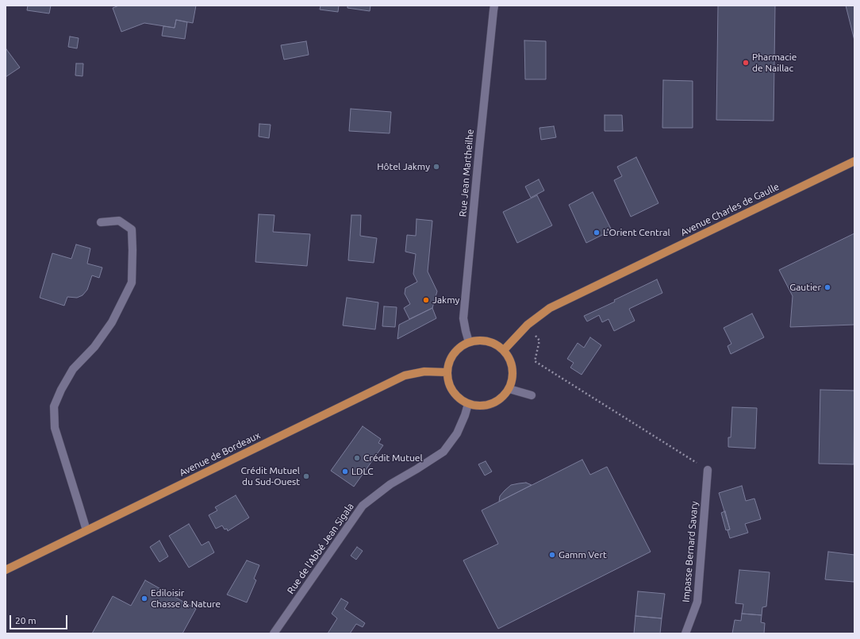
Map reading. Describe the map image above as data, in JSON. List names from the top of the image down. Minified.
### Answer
{"streets":{"main road":["Avenue Charles de Gaulle","Avenue de Bordeaux"],"street":["Rue Jean Martheilhe","Rue de l'Abbé Jean Sigala","Impasse Bernard Savary"]},"crossings":[["Rue Jean Martheilhe","Avenue Charles de Gaulle"],["Rue Jean Martheilhe","Avenue de Bordeaux"],["Rue Jean Martheilhe","Rue de l'Abbé Jean Sigala"],["Avenue Charles de Gaulle","Avenue de Bordeaux"],["Avenue Charles de Gaulle","Rue de l'Abbé Jean Sigala"],["Avenue de Bordeaux","Rue de l'Abbé Jean Sigala"]],"places":["Pharmacie de Naillac","Hôtel Jakmy","L'Orient Central","Gautier","Jakmy","Crédit Mutuel","LDLC","Crédit Mutuel du Sud-Ouest","Gamm Vert","Ediloisir Chasse & Nature"],"scale_bar":"20 m"}
